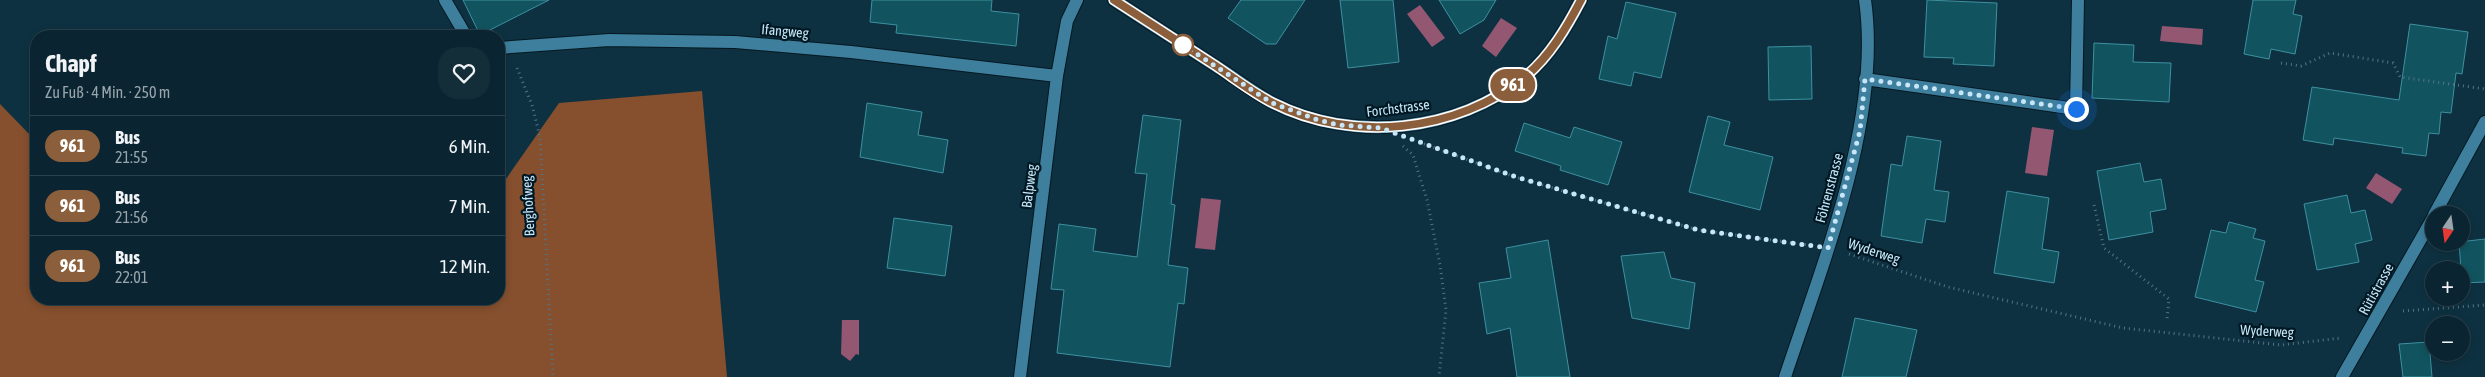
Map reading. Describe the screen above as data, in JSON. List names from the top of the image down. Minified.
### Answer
{"streets":{"street":["Ifangweg","Forchstrasse","Balpweg","Föhrenstrasse","Rütistrasse"],"path":["Berghofweg","Wyderweg"]},"crossings":[["Ifangweg","Balpweg"],["Föhrenstrasse","Wyderweg"],["Wyderweg","Rütistrasse"]],"lines":["bus line 961"],"north":"bottom","page":{"on_map":"961","heading":["Chapf","Zu Fuß · 4 Min. · 250 m"],"list":[{"mark":"961","name":"Bus","note":"21:55","value":"6 Min."},{"mark":"961","name":"Bus","note":"21:56","value":"7 Min."},{"mark":"961","name":"Bus","note":"22:01","value":"12 Min."}],"map_buttons":["+","−"]}}
